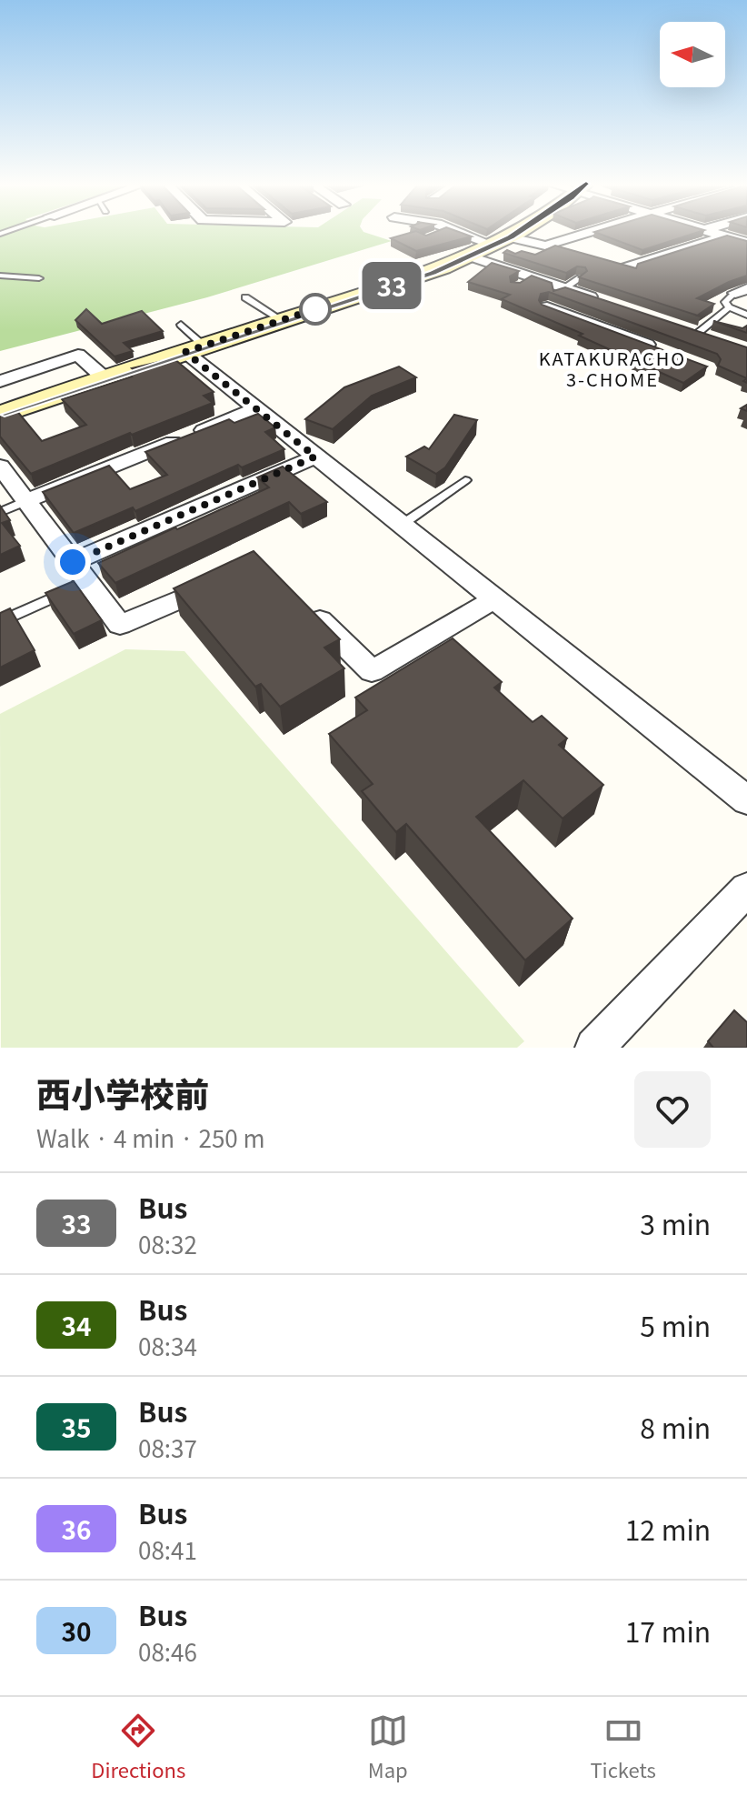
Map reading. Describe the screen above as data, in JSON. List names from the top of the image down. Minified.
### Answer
{"districts":["KATAKURACHO 3-CHOME"],"lines":["bus line 33"],"north":"left","page":{"on_map":"33","heading":["西小学校前","Walk · 4 min · 250 m"],"list":[{"mark":"33","name":"Bus","note":"08:32","value":"3 min"},{"mark":"34","name":"Bus","note":"08:34","value":"5 min"},{"mark":"35","name":"Bus","note":"08:37","value":"8 min"},{"mark":"36","name":"Bus","note":"08:41","value":"12 min"},{"mark":"30","name":"Bus","note":"08:46","value":"17 min"}],"tabs":["Directions","Map","Tickets"]}}
